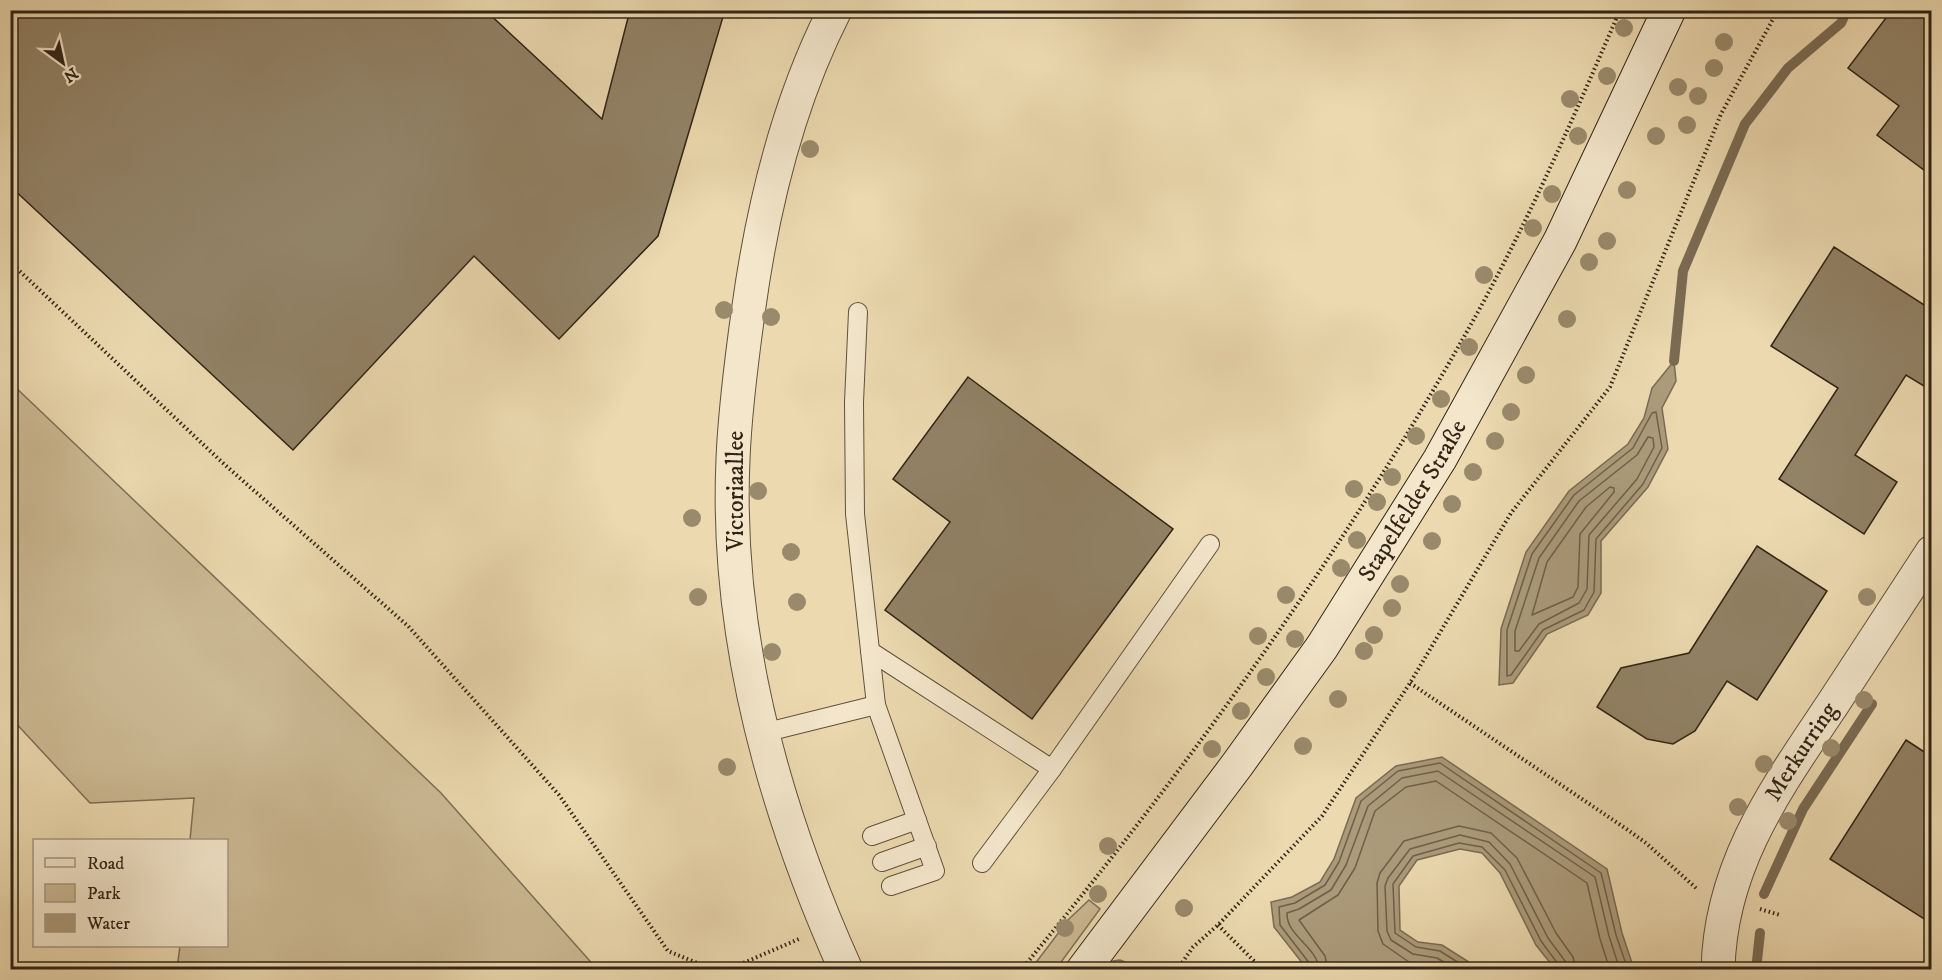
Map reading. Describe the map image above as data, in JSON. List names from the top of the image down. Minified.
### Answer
{"streets":{"street":["Victoriaallee","Stapelfelder Straße","Merkurring"]},"legend":["Road","Park","Water"],"north":"bottom right"}
